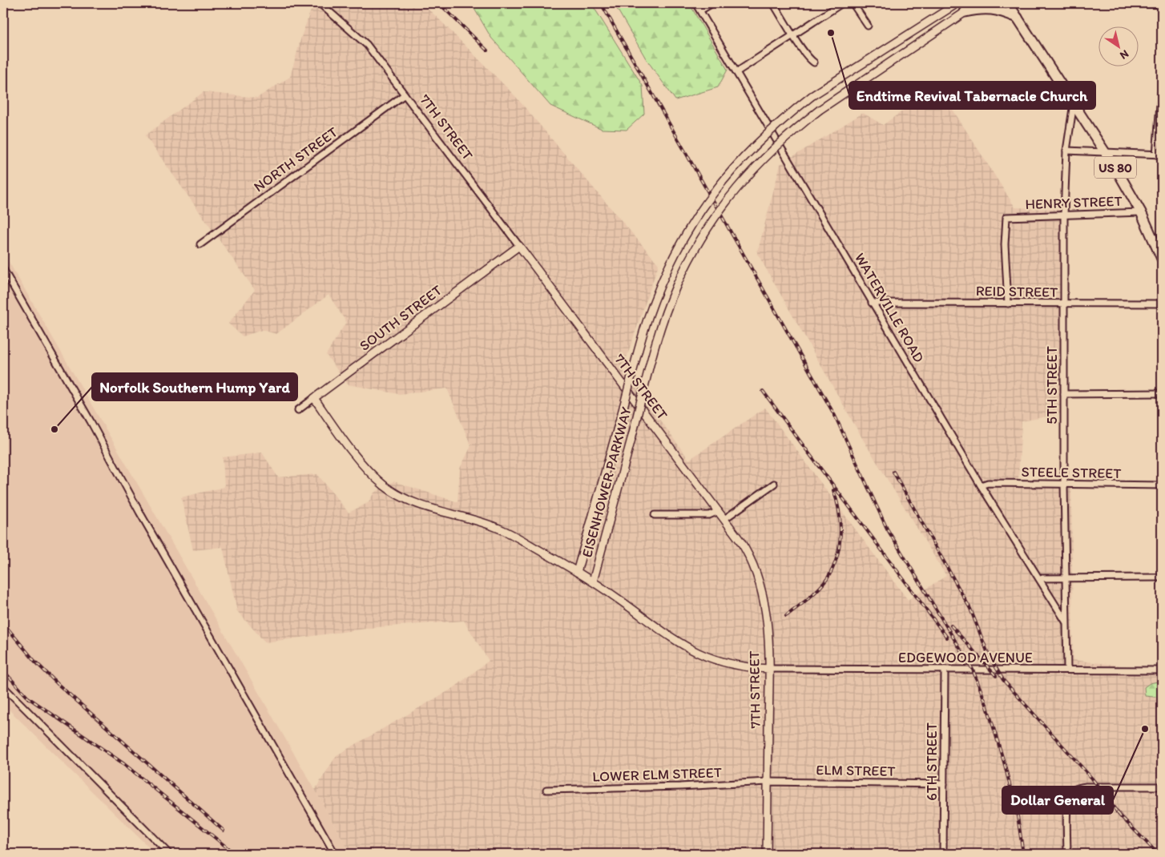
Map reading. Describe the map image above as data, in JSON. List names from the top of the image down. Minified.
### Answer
{"streets":{"main road":["US 80"],"street":["7TH STREET","NORTH STREET","HENRY STREET","REID STREET","WATERVILLE ROAD","SOUTH STREET","5TH STREET","STEELE STREET","EISENHOWER PARKWAY","EDGEWOOD AVENUE","6TH STREET","ELM STREET","LOWER ELM STREET"]},"crossings":[["7TH STREET","NORTH STREET"],["7TH STREET","SOUTH STREET"],["7TH STREET","EDGEWOOD AVENUE"],["7TH STREET","ELM STREET"],["7TH STREET","LOWER ELM STREET"],["US 80","HENRY STREET"],["US 80","5TH STREET"],["HENRY STREET","REID STREET"],["HENRY STREET","5TH STREET"],["REID STREET","WATERVILLE ROAD"],["REID STREET","5TH STREET"],["WATERVILLE ROAD","5TH STREET"],["WATERVILLE ROAD","STEELE STREET"],["5TH STREET","STEELE STREET"],["5TH STREET","EDGEWOOD AVENUE"],["EDGEWOOD AVENUE","6TH STREET"],["6TH STREET","ELM STREET"],["ELM STREET","LOWER ELM STREET"]],"places":["Endtime Revival Tabernacle Church","Norfolk Southern Hump Yard","Dollar General"],"north":"bottom right"}
